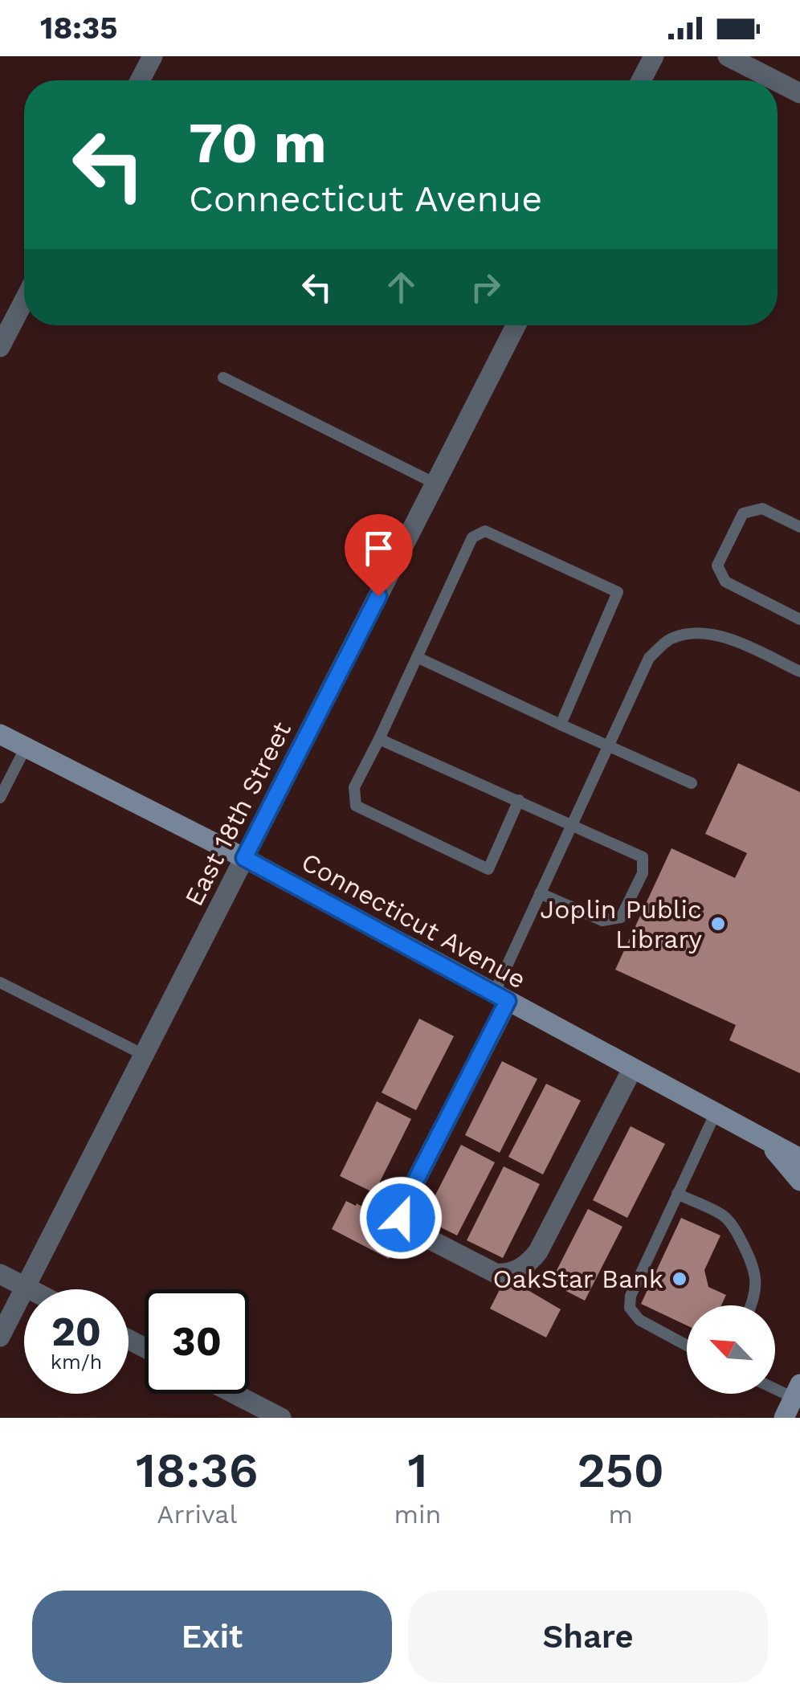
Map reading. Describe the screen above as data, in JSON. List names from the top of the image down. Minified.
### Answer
{"streets":{"main road":["Connecticut Avenue"],"street":["East 18th Street"]},"crossings":[["East 18th Street","Connecticut Avenue"]],"places":["Joplin Public Library","OakStar Bank"],"north":"top left","page":{"status":"18:35","turn":["70 m","Connecticut Avenue"],"speed":"20 km/h","limit":"30","eta":["18:36","Arrival","1","min","250","m"],"buttons":["Exit","Share"]}}
